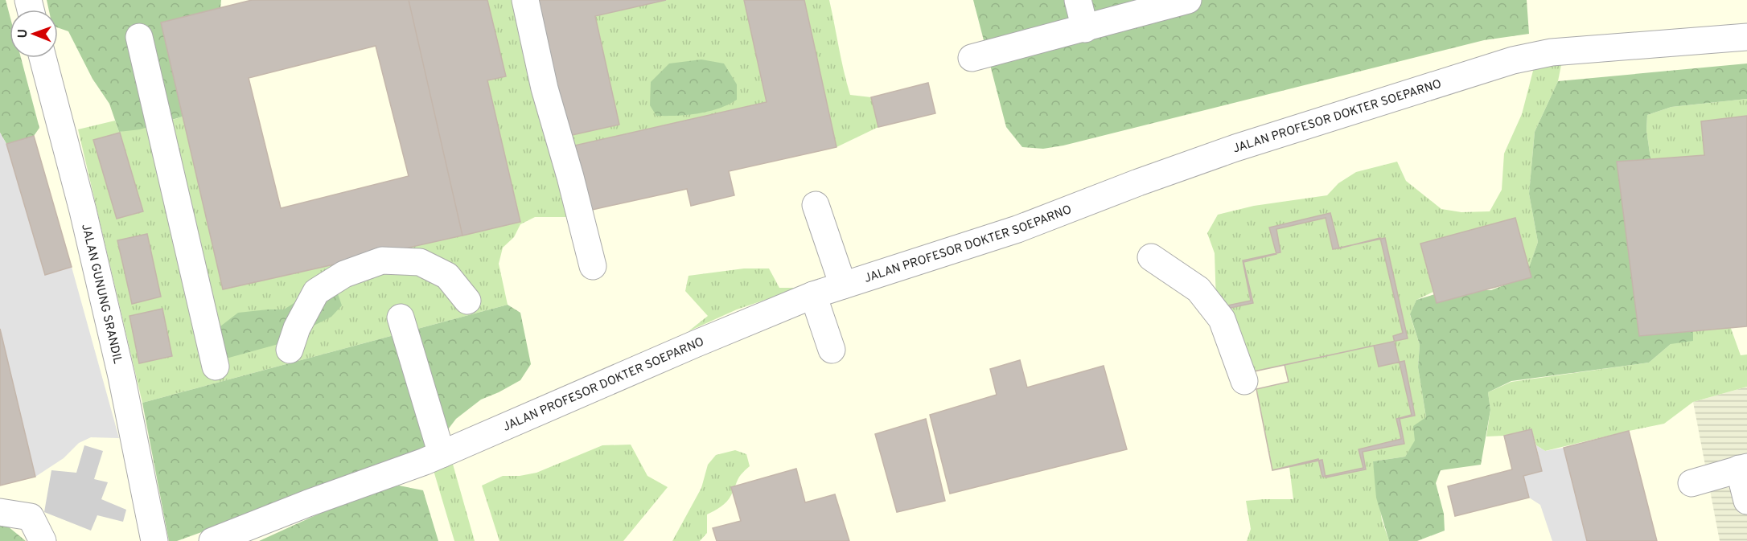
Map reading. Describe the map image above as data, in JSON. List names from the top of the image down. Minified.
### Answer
{"streets":{"street":["JALAN PROFESOR DOKTER SOEPARNO","JALAN GUNUNG SRANDIL"]},"north":"left"}
